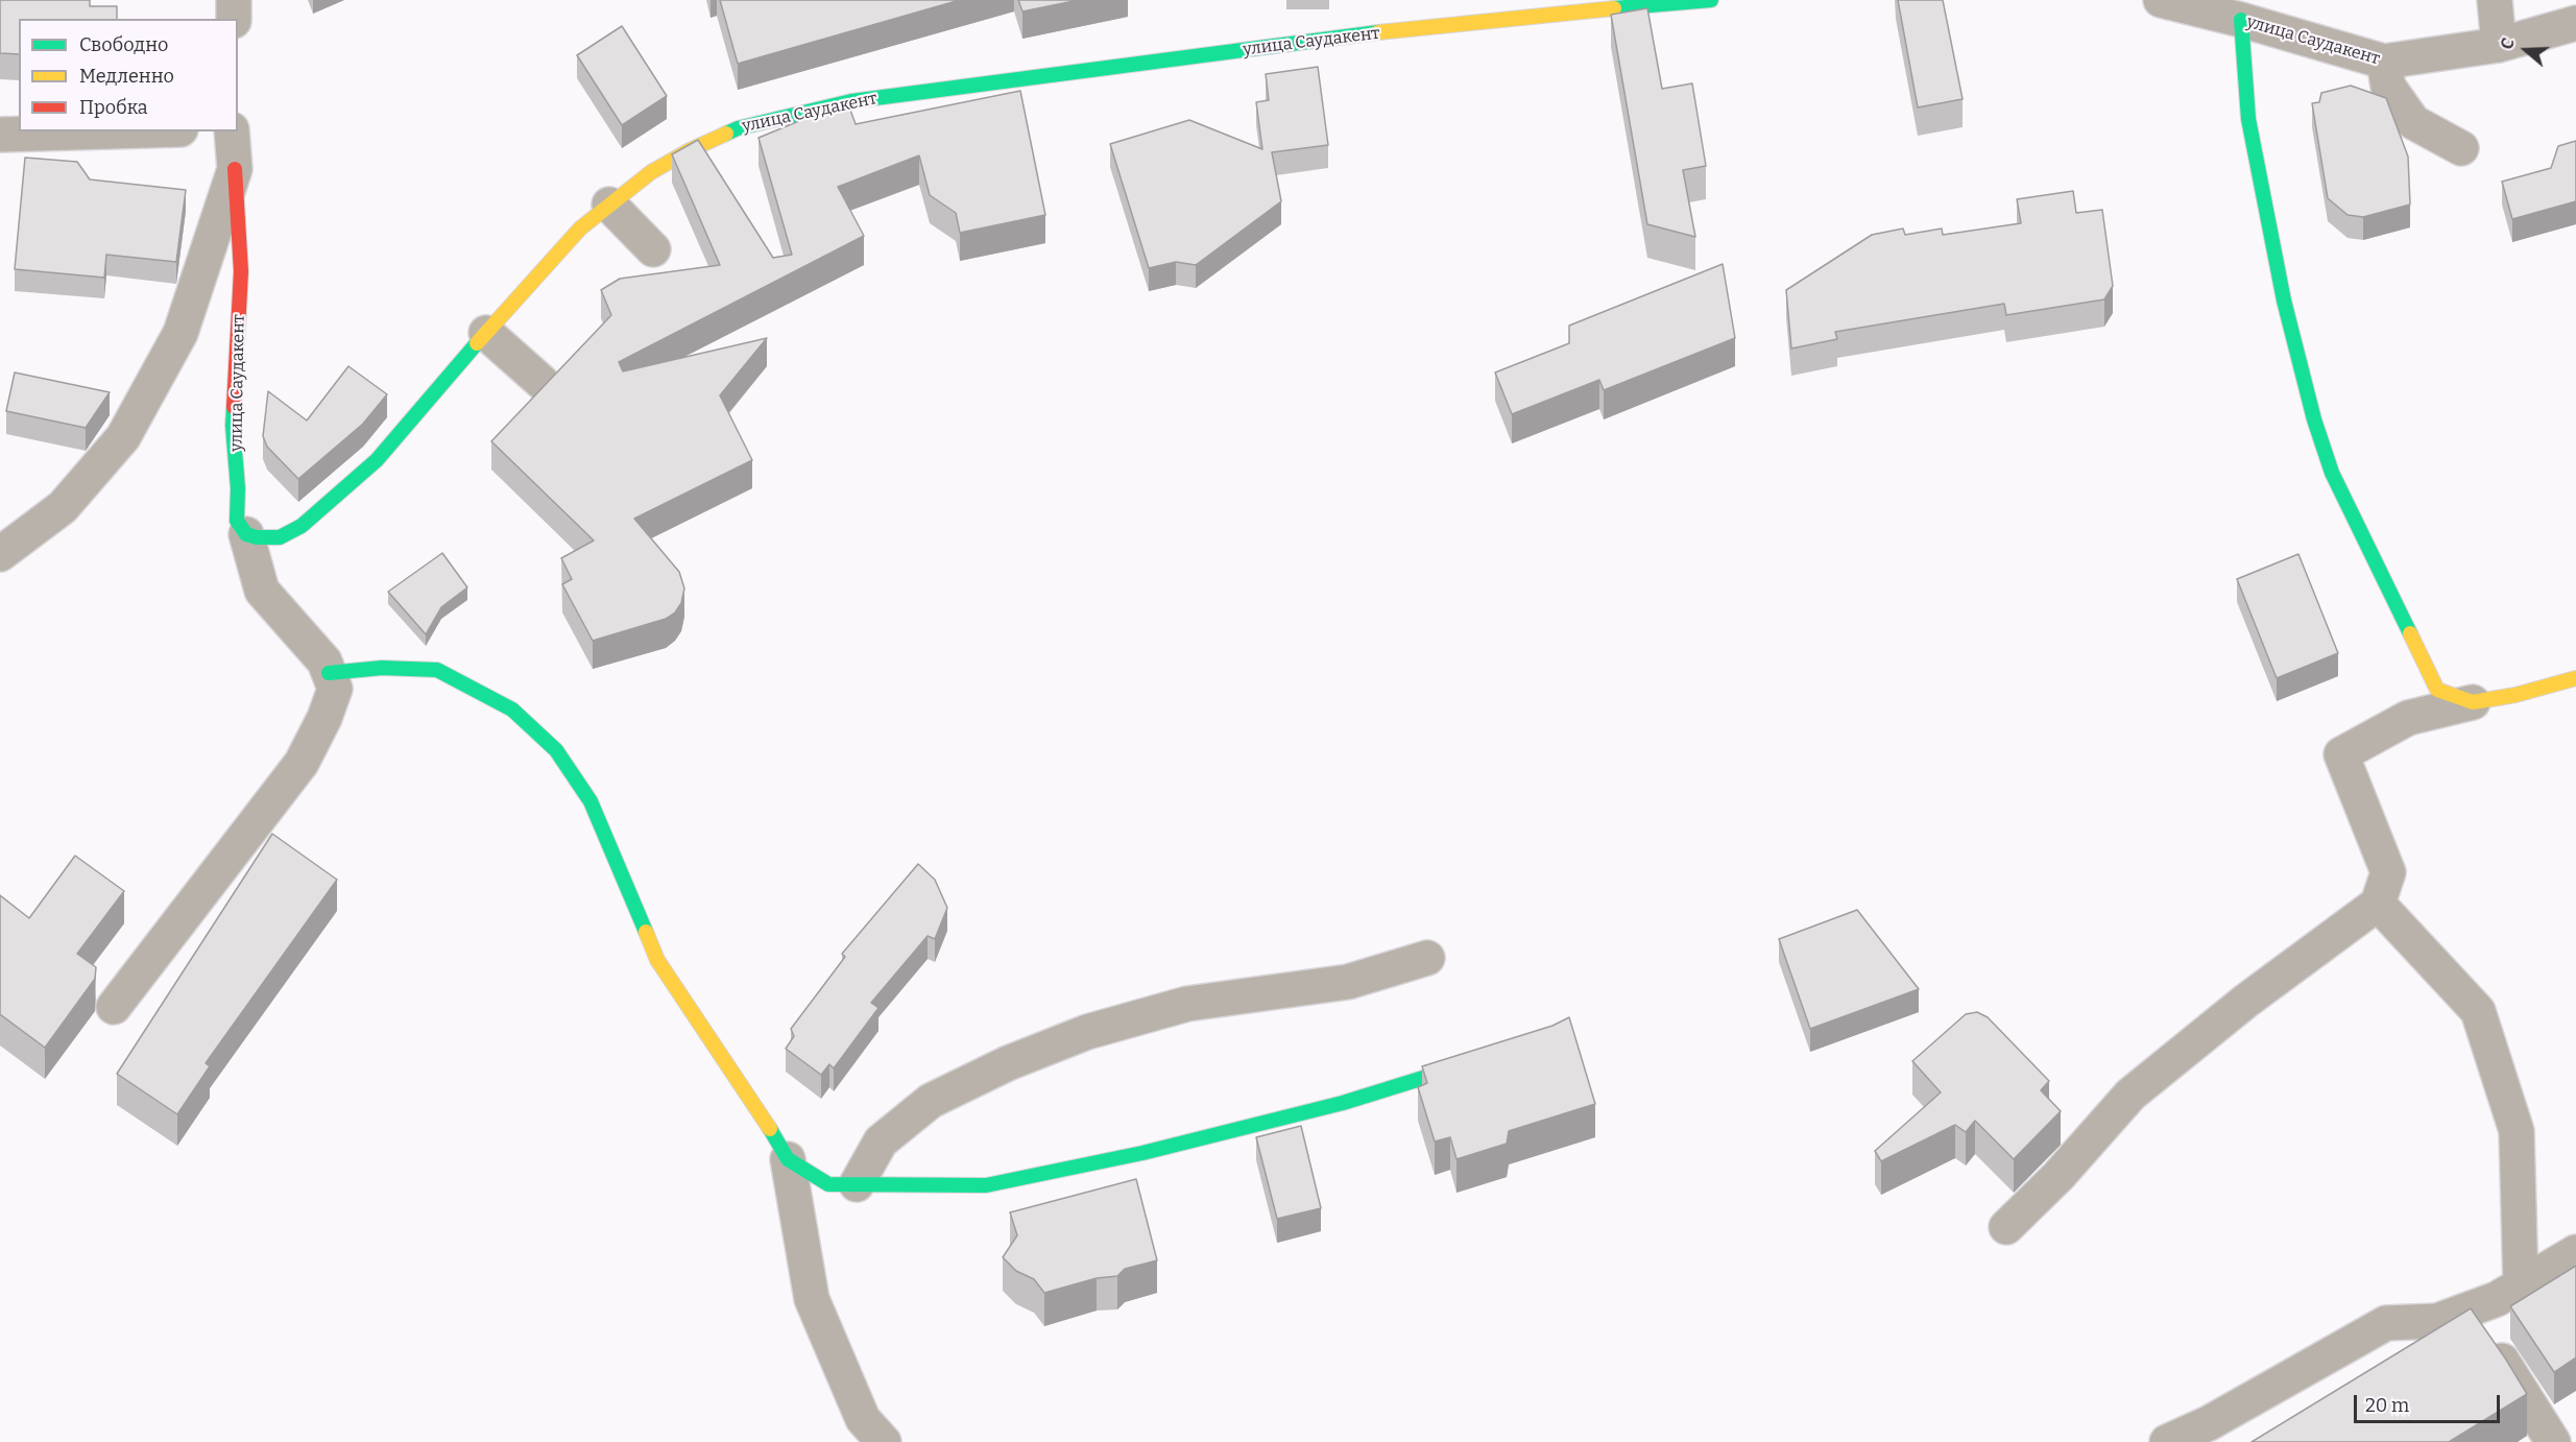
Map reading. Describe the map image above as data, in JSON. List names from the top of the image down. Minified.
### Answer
{"streets":{"street":["улица Саудакент"]},"legend":["Свободно","Медленно","Пробка"],"scale_bar":"20 m","north":"left"}
